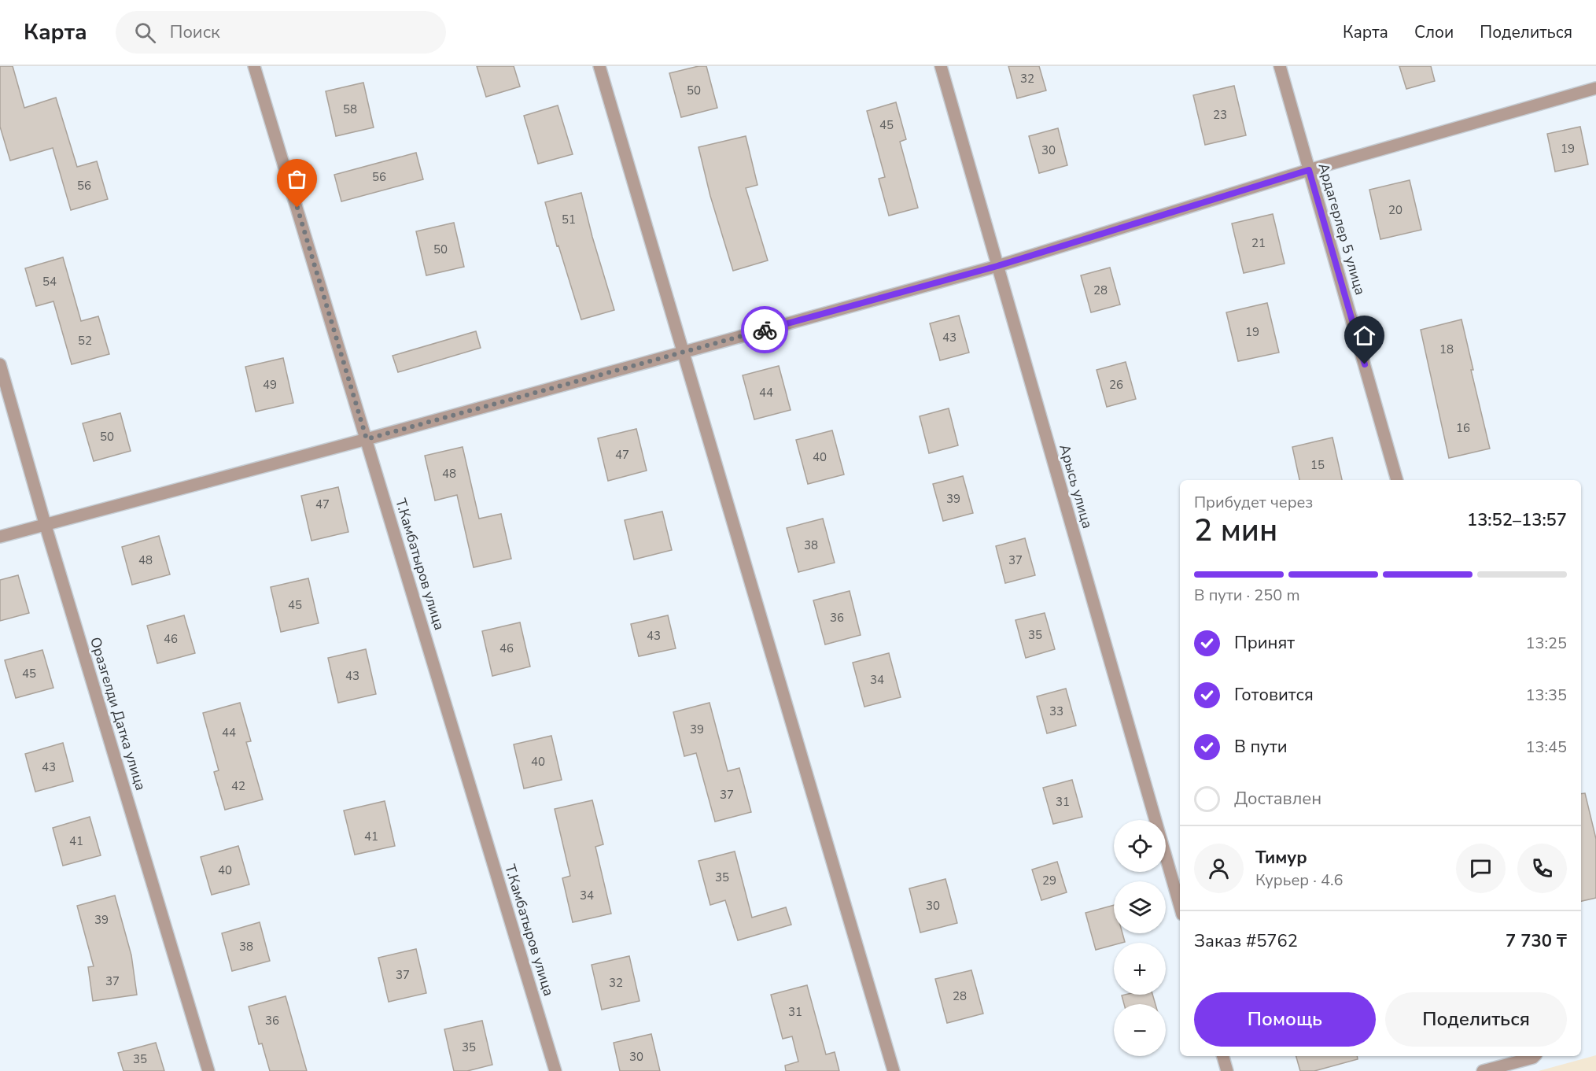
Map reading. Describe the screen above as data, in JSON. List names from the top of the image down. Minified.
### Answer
{"streets":{"street":["Ардагерлер 5 улица","Арысь улица","Т.Камбатыров улица","Оразгелди Датка улица"]},"house_numbers":["32","50","58","23","45","19","30","56","56","20","51","21","50","54","28","19","43","52","18","49","26","44","16","50","47","40","15","48","39","47","38","48","37","45","36","35","43","46","46","45","43","34","33","39","44","40","43","42","37","31","41","41","40","35","29","34","30","39","38","37","37","32","28","31","36","35","30","35"],"page":{"header":"Карта","search":"Поиск","nav":["Карта","Слои","Поделиться"],"heading":["2 мин","Прибудет через","13:52–13:57"],"panel":["Тимур","Курьер · 4.6","Заказ #5762","7 730 ₸"],"bar":"В пути · 250 m","list":[["Принят","13:25"],["Готовится","13:35"],["В пути","13:45"],"Доставлен"],"map_buttons":["+","−"],"buttons":["Помощь","Поделиться"]}}
